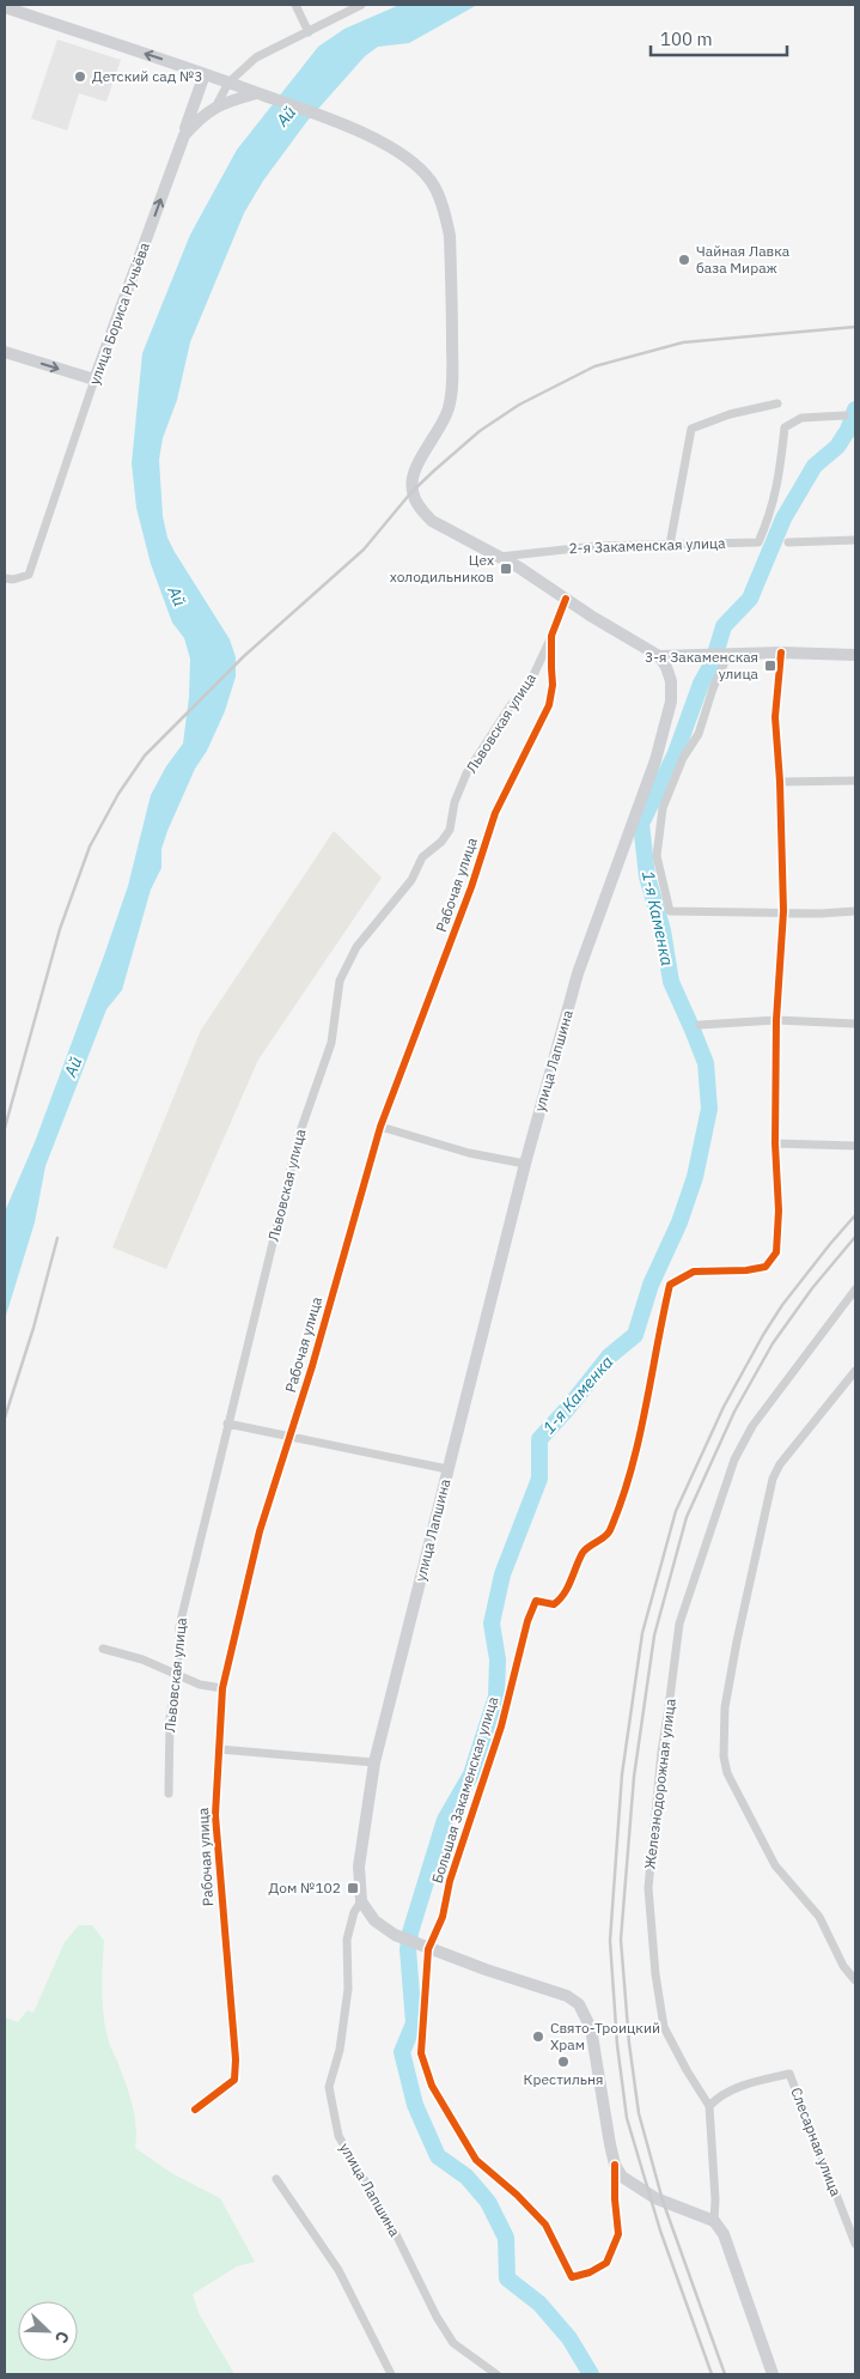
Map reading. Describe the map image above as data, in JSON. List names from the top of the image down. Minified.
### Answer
{"streets":{"street":["улица Бориса Ручьёва","2-я Закаменская улица","Львовская улица","Рабочая улица","улица Лапшина","Железнодорожная улица","Большая Закаменская улица","Слесарная улица"]},"crossings":[["Львовская улица","Рабочая улица"],["Железнодорожная улица","Слесарная улица"]],"one_way":["улица Бориса Ручьёва"],"water":["Ай","1-я Каменка"],"places":{"other":["Детский сад №3","Чайная Лавка база Мираж","Свято-Троицкий Храм","Крестильня"],"transit":["Цех холодильников","3-я Закаменская улица","Дом №102"]},"scale_bar":"100 m","north":"bottom right"}
